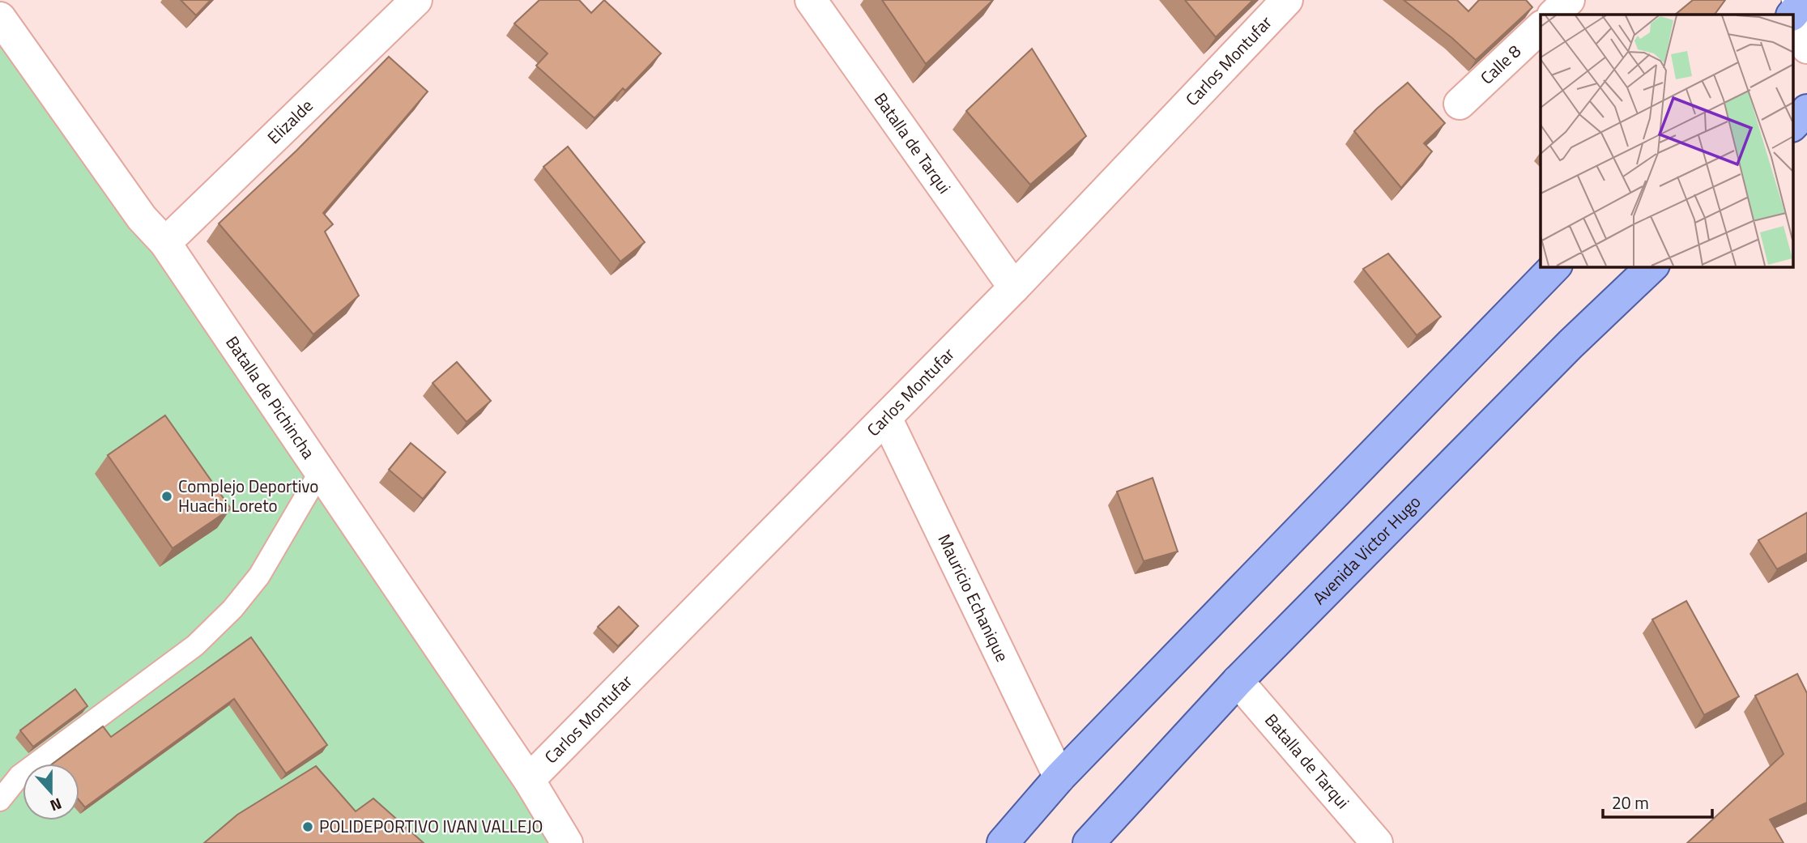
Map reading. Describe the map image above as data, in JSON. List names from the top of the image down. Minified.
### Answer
{"streets":{"main road":["Avenida Victor Hugo"],"street":["Carlos Montufar","Calle 8","Elizalde","Batalla de Tarqui","Batalla de Pichincha","Mauricio Echanique"]},"crossings":[["Carlos Montufar","Batalla de Tarqui"],["Carlos Montufar","Batalla de Pichincha"],["Carlos Montufar","Mauricio Echanique"],["Elizalde","Batalla de Pichincha"],["Batalla de Tarqui","Avenida Victor Hugo"]],"places":["Complejo Deportivo Huachi Loreto","POLIDEPORTIVO IVAN VALLEJO"],"scale_bar":"20 m","north":"bottom"}
